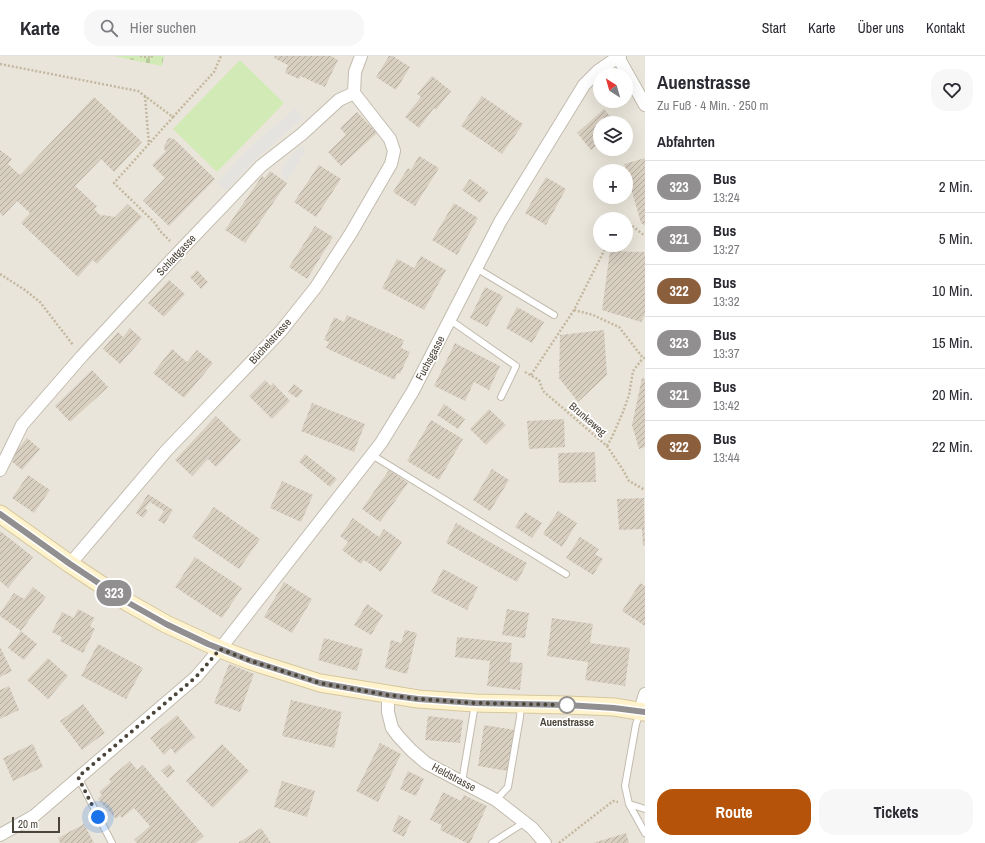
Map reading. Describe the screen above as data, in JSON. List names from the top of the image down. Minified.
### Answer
{"streets":{"street":["Schlattgasse","Büchelstrasse","Fuchsgasse","Heldstrasse"],"path":["Brunkeweg"]},"crossings":[["Schlattgasse","Büchelstrasse"]],"places":["Auenstrasse"],"lines":["bus line 323"],"scale_bar":"20 m","north":"top left","page":{"header":"Karte","search":"Hier suchen","nav":["Start","Karte","Über uns","Kontakt"],"on_map":"323","heading":[["Auenstrasse","Zu Fuß · 4 Min. · 250 m"],"Abfahrten"],"map_buttons":["+","−"],"list":[{"mark":"323","name":"Bus","note":"13:24","value":"2 Min."},{"mark":"321","name":"Bus","note":"13:27","value":"5 Min."},{"mark":"322","name":"Bus","note":"13:32","value":"10 Min."},{"mark":"323","name":"Bus","note":"13:37","value":"15 Min."},{"mark":"321","name":"Bus","note":"13:42","value":"20 Min."},{"mark":"322","name":"Bus","note":"13:44","value":"22 Min."}],"buttons":["Route","Tickets"],"scale":"20 m"}}
